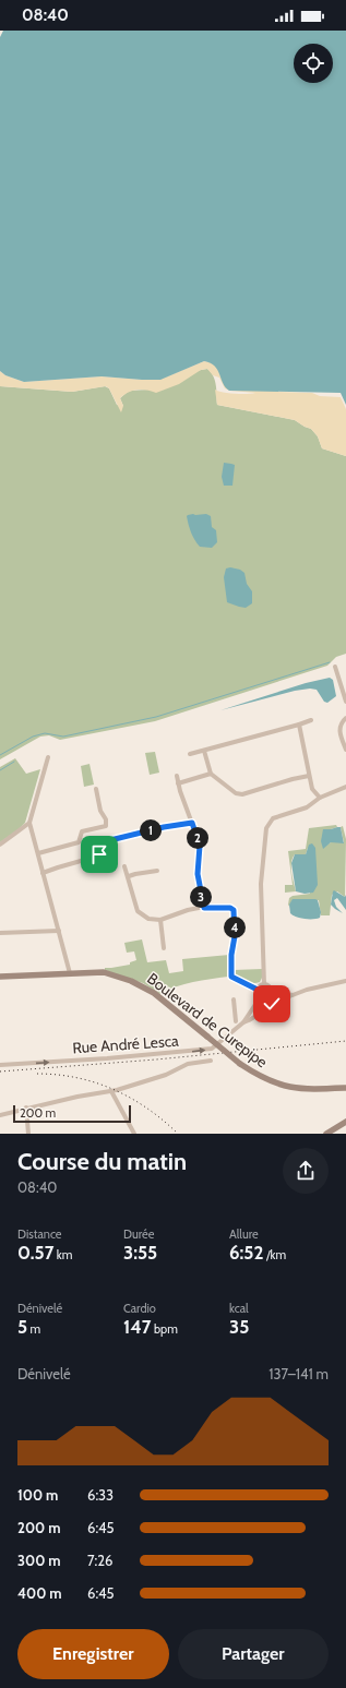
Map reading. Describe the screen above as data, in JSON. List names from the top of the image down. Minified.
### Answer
{"streets":{"main road":["Boulevard de Curepipe"],"street":["Rue André Lesca"]},"scale_bar":"200 m","page":{"status":"08:40","pins":["1","2","3","4"],"scale":"200 m","heading":["Course du matin","08:40"],"stats":[["Distance","0.57 km"],["Durée","3:55"],["Allure","6:52 /km"],["Dénivelé","5 m"],["Cardio","147 bpm"],["kcal","35"]],"chart":["Dénivelé","137–141 m"],"list":[{"name":"100 m","note":"6:33"},{"name":"200 m","note":"6:45"},{"name":"300 m","note":"7:26"},{"name":"400 m","note":"6:45"}],"buttons":["Enregistrer","Partager"]}}
